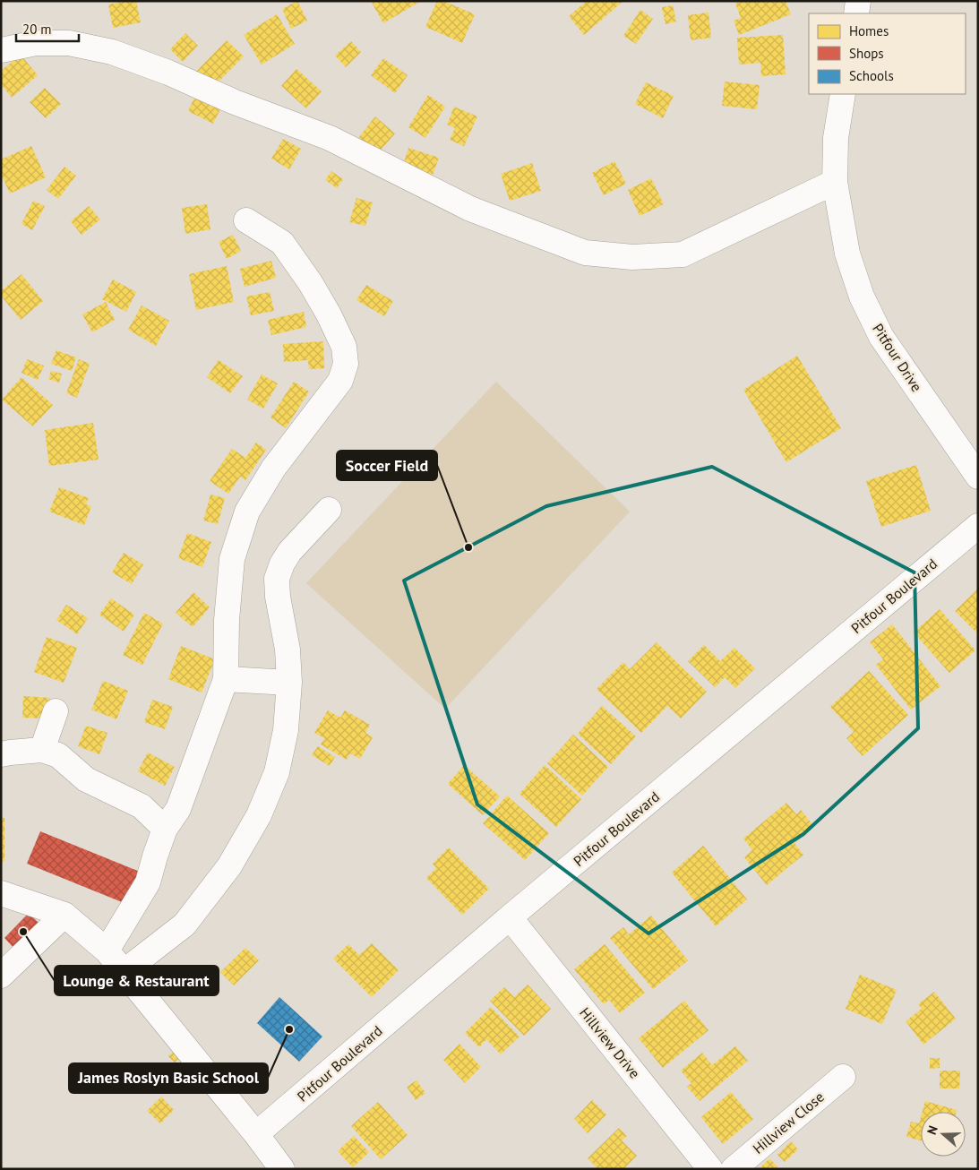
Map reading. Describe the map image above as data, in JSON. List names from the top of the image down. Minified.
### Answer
{"streets":{"street":["Pitfour Drive","Pitfour Boulevard","Hillview Drive","Hillview Close"]},"crossings":[["Pitfour Boulevard","Hillview Drive"]],"places":["Soccer Field","Lounge & Restaurant","James Roslyn Basic School"],"legend":["Homes","Shops","Schools"],"scale_bar":"20 m","north":"left"}
